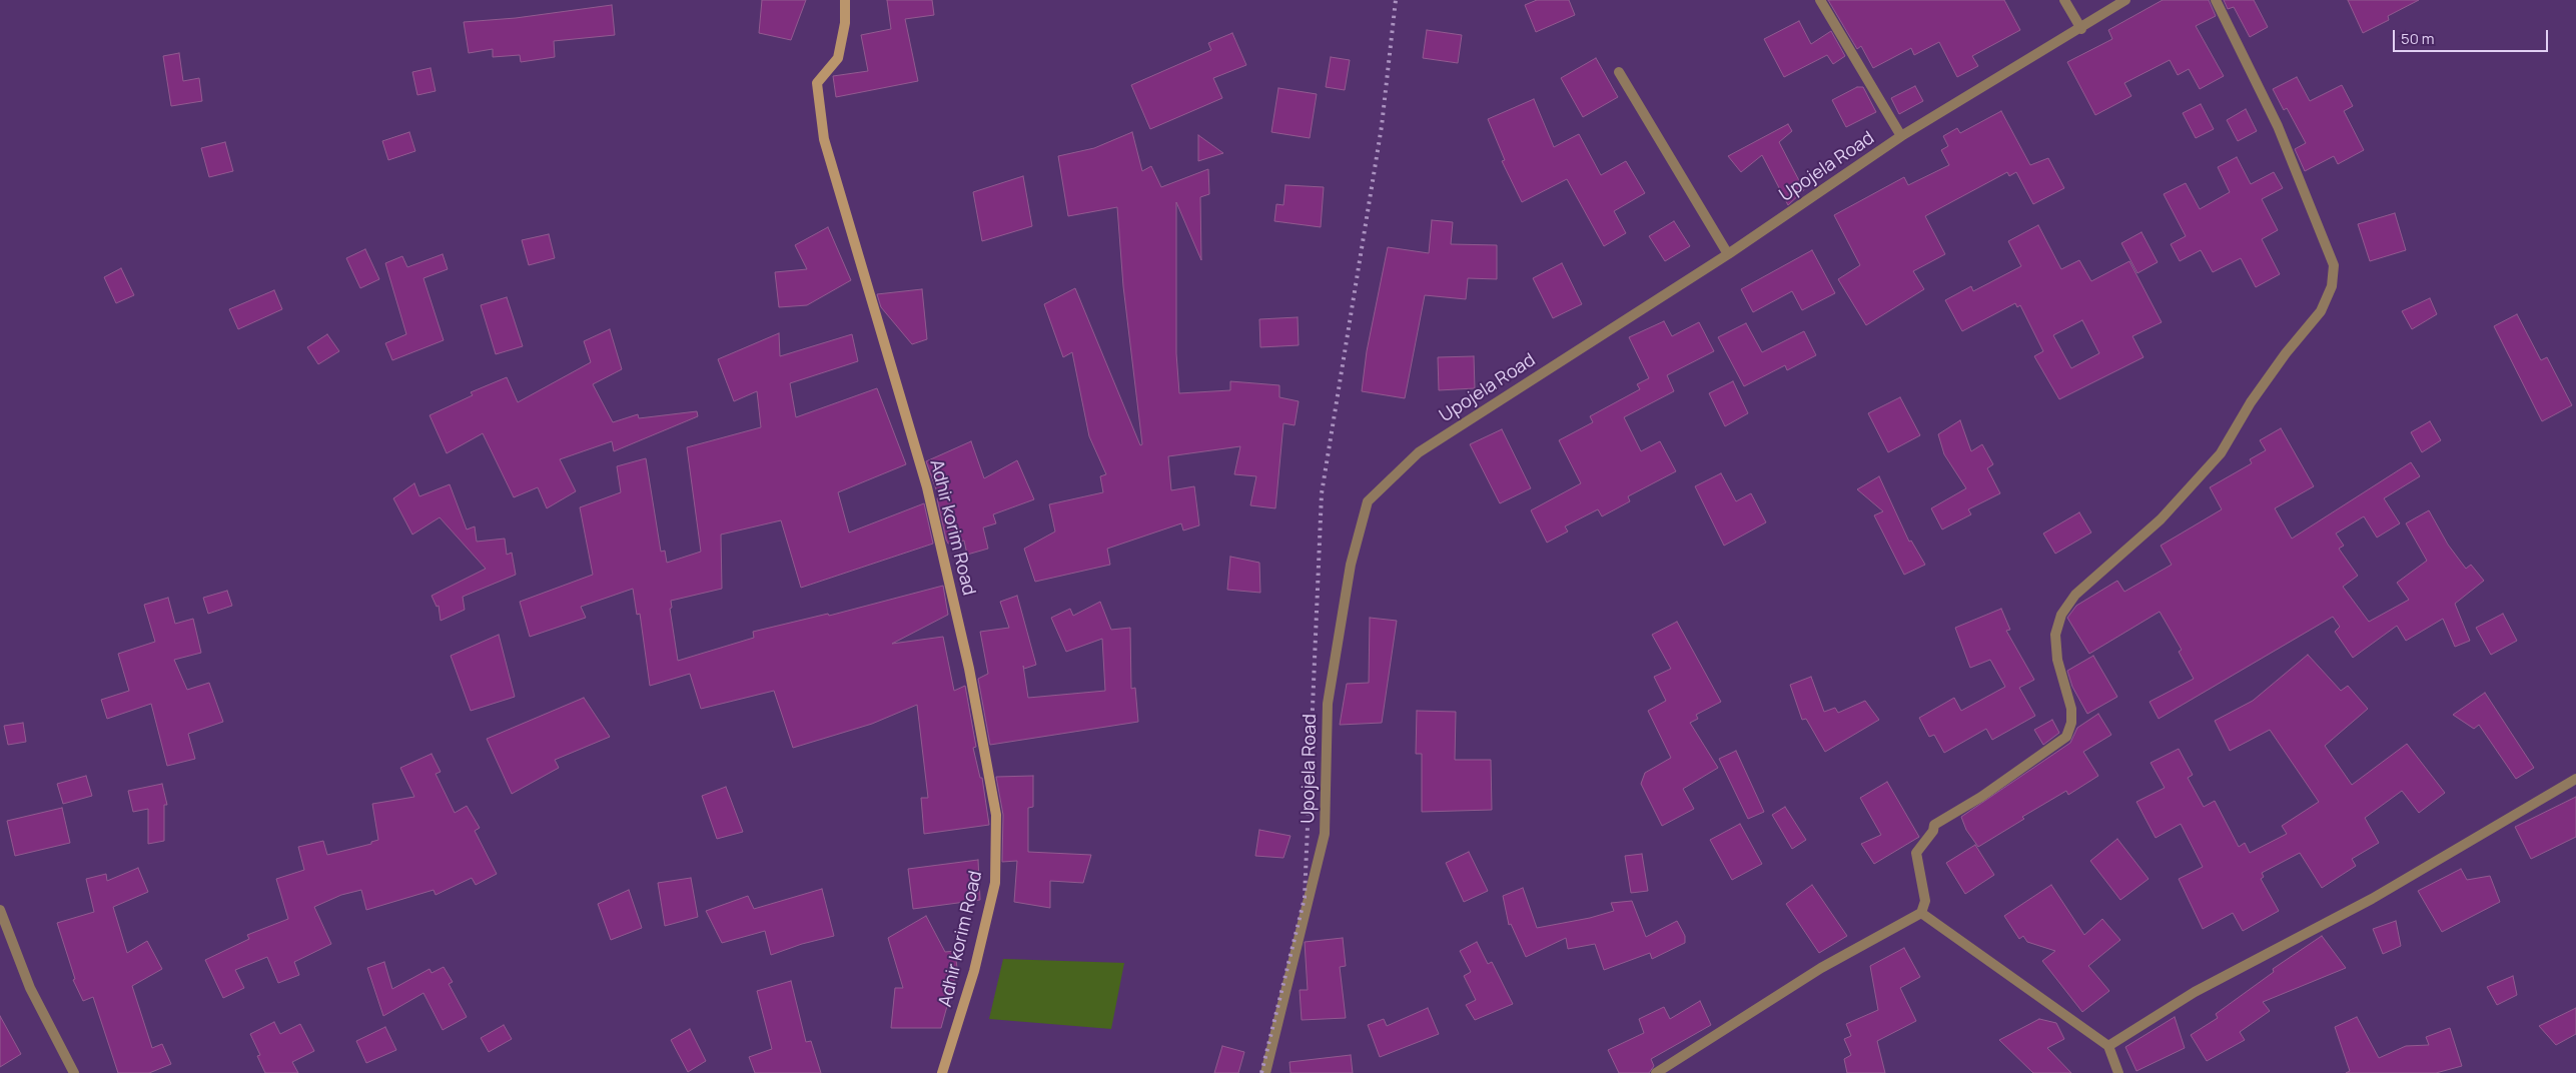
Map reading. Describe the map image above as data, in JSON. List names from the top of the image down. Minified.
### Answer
{"streets":{"main road":["Adhir korim Road"],"street":["Upojela Road"]},"scale_bar":"50 m"}
